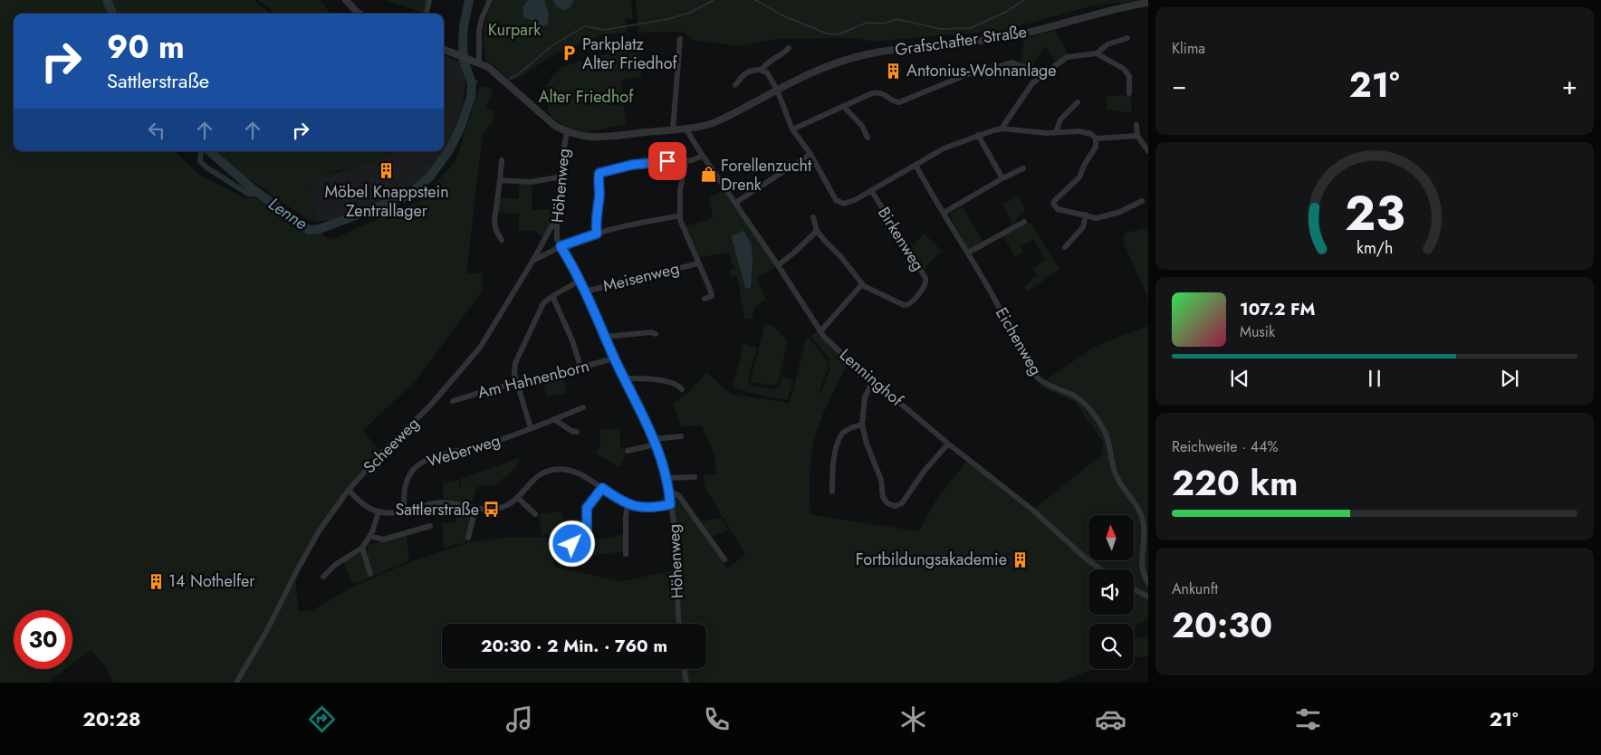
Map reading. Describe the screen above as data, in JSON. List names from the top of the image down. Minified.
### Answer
{"streets":{"street":["Grafschafter Straße","Höhenweg","Birkenweg","Meisenweg","Eichenweg","Lenninghof","Am Hahnenborn","Scheeweg","Weberweg"]},"crossings":[["Grafschafter Straße","Höhenweg"],["Grafschafter Straße","Lenninghof"],["Höhenweg","Meisenweg"],["Höhenweg","Am Hahnenborn"],["Höhenweg","Scheeweg"]],"water":["Lenne"],"parks":["Kurpark","Alter Friedhof"],"places":{"parking":["Parkplatz Alter Friedhof"],"building":["Antonius-Wohnanlage","Möbel Knappstein Zentrallager","Fortbildungsakademie","14 Nothelfer"],"shop":["Forellenzucht Drenk"],"bus stop":["Sattlerstraße"]},"north":"top","page":{"tile":["Klima",["Reichweite · 44%","220 km"],["Ankunft","20:30"]],"turn":["90 m","Sattlerstraße"],"heat":["−","21°","+"],"song":["107.2 FM","Musik"],"limit":"30","trip":"20:30 · 2 Min. · 760 m","tabs":["20:28","21°"],"gauge":["23","km/h"]}}
